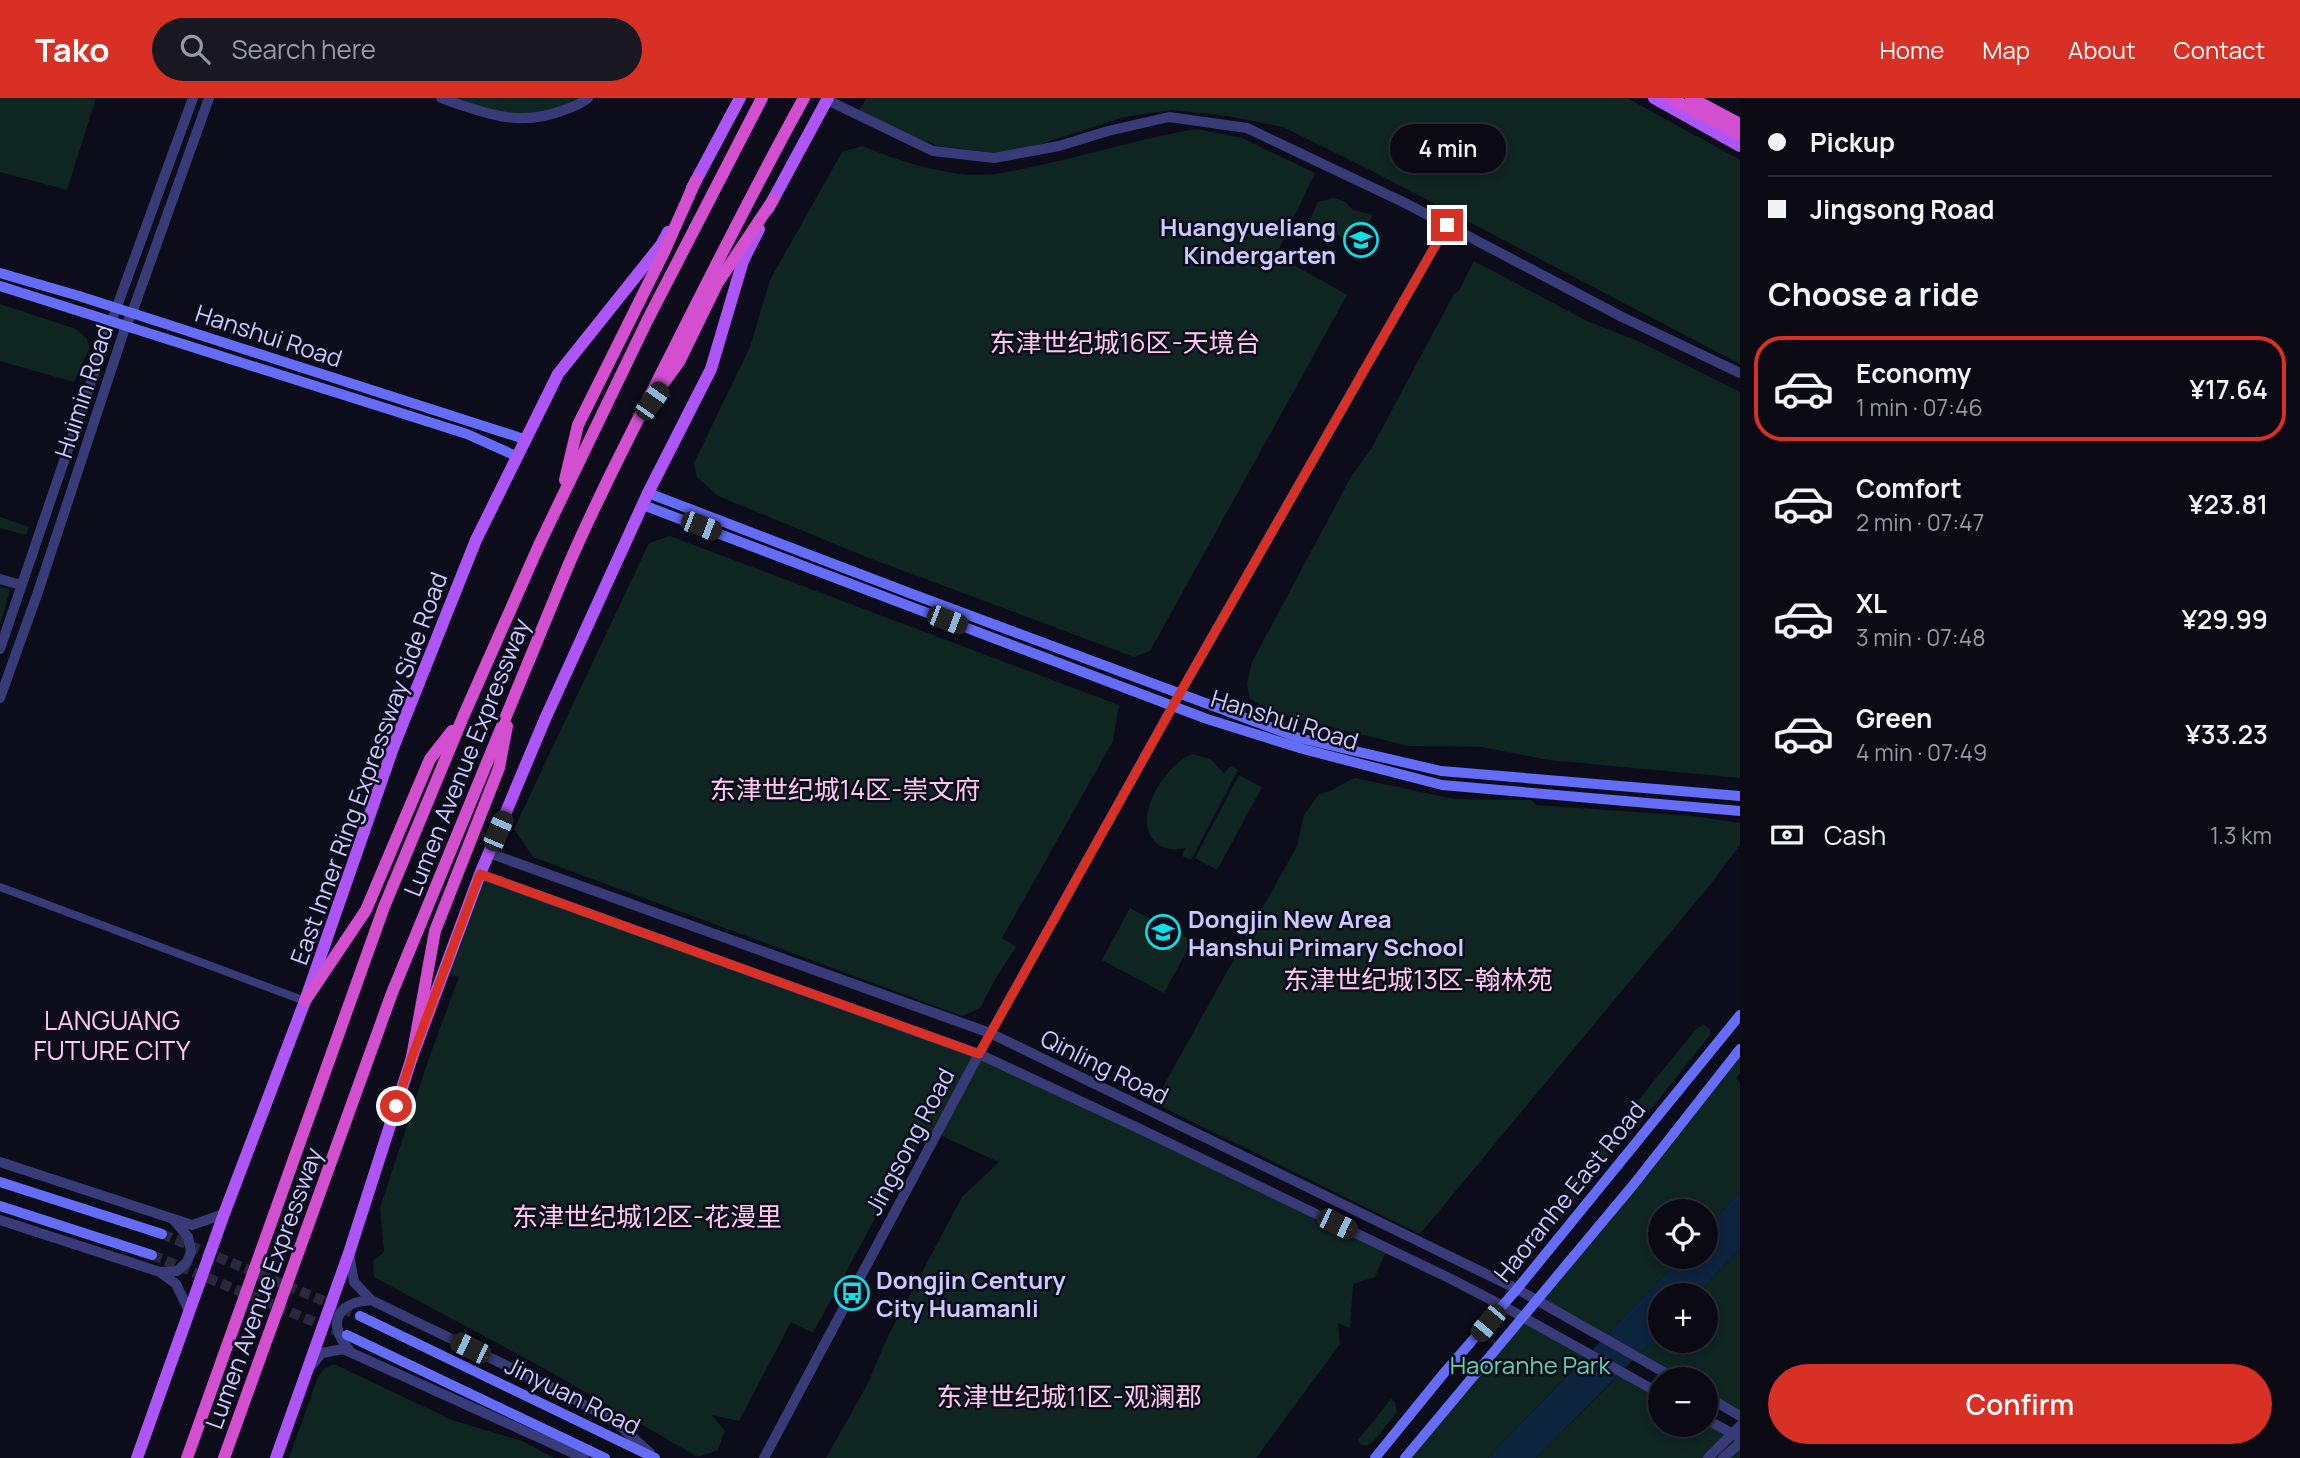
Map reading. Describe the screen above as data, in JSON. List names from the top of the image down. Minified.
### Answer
{"streets":{"highway":["Lumen Avenue Expressway"],"main road":["Hanshui Road","East Inner Ring Expressway Side Road","Haoranhe East Road","Jinyuan Road"],"street":["Huimin Road","Qinling Road","Jingsong Road"]},"crossings":[["Hanshui Road","Huimin Road"],["Hanshui Road","East Inner Ring Expressway Side Road"],["Hanshui Road","Jingsong Road"],["Qinling Road","Jingsong Road"],["Qinling Road","Haoranhe East Road"]],"districts":["东津世纪城16区-天境台","东津世纪城14区-崇文府","东津世纪城13区-翰林苑","LANGUANG FUTURE CITY","东津世纪城12区-花漫里","东津世纪城11区-观澜郡"],"parks":["Haoranhe Park"],"places":{"school or university":["Huangyueliang Kindergarten","Dongjin New Area Hanshui Primary School"],"bus stop":["Dongjin Century City Huamanli"]},"page":{"header":"Tako","search":"Search here","nav":["Home","Map","About","Contact"],"banner":["Pickup","Jingsong Road"],"bubble":"4 min","heading":"Choose a ride","list":[{"name":"Economy","note":"1 min · 07:46","value":"¥17.64"},{"name":"Comfort","note":"2 min · 07:47","value":"¥23.81"},{"name":"XL","note":"3 min · 07:48","value":"¥29.99"},{"name":"Green","note":"4 min · 07:49","value":"¥33.23"}],"pay":["Cash","1.3 km"],"map_buttons":["+","−"],"buttons":"Confirm"}}
